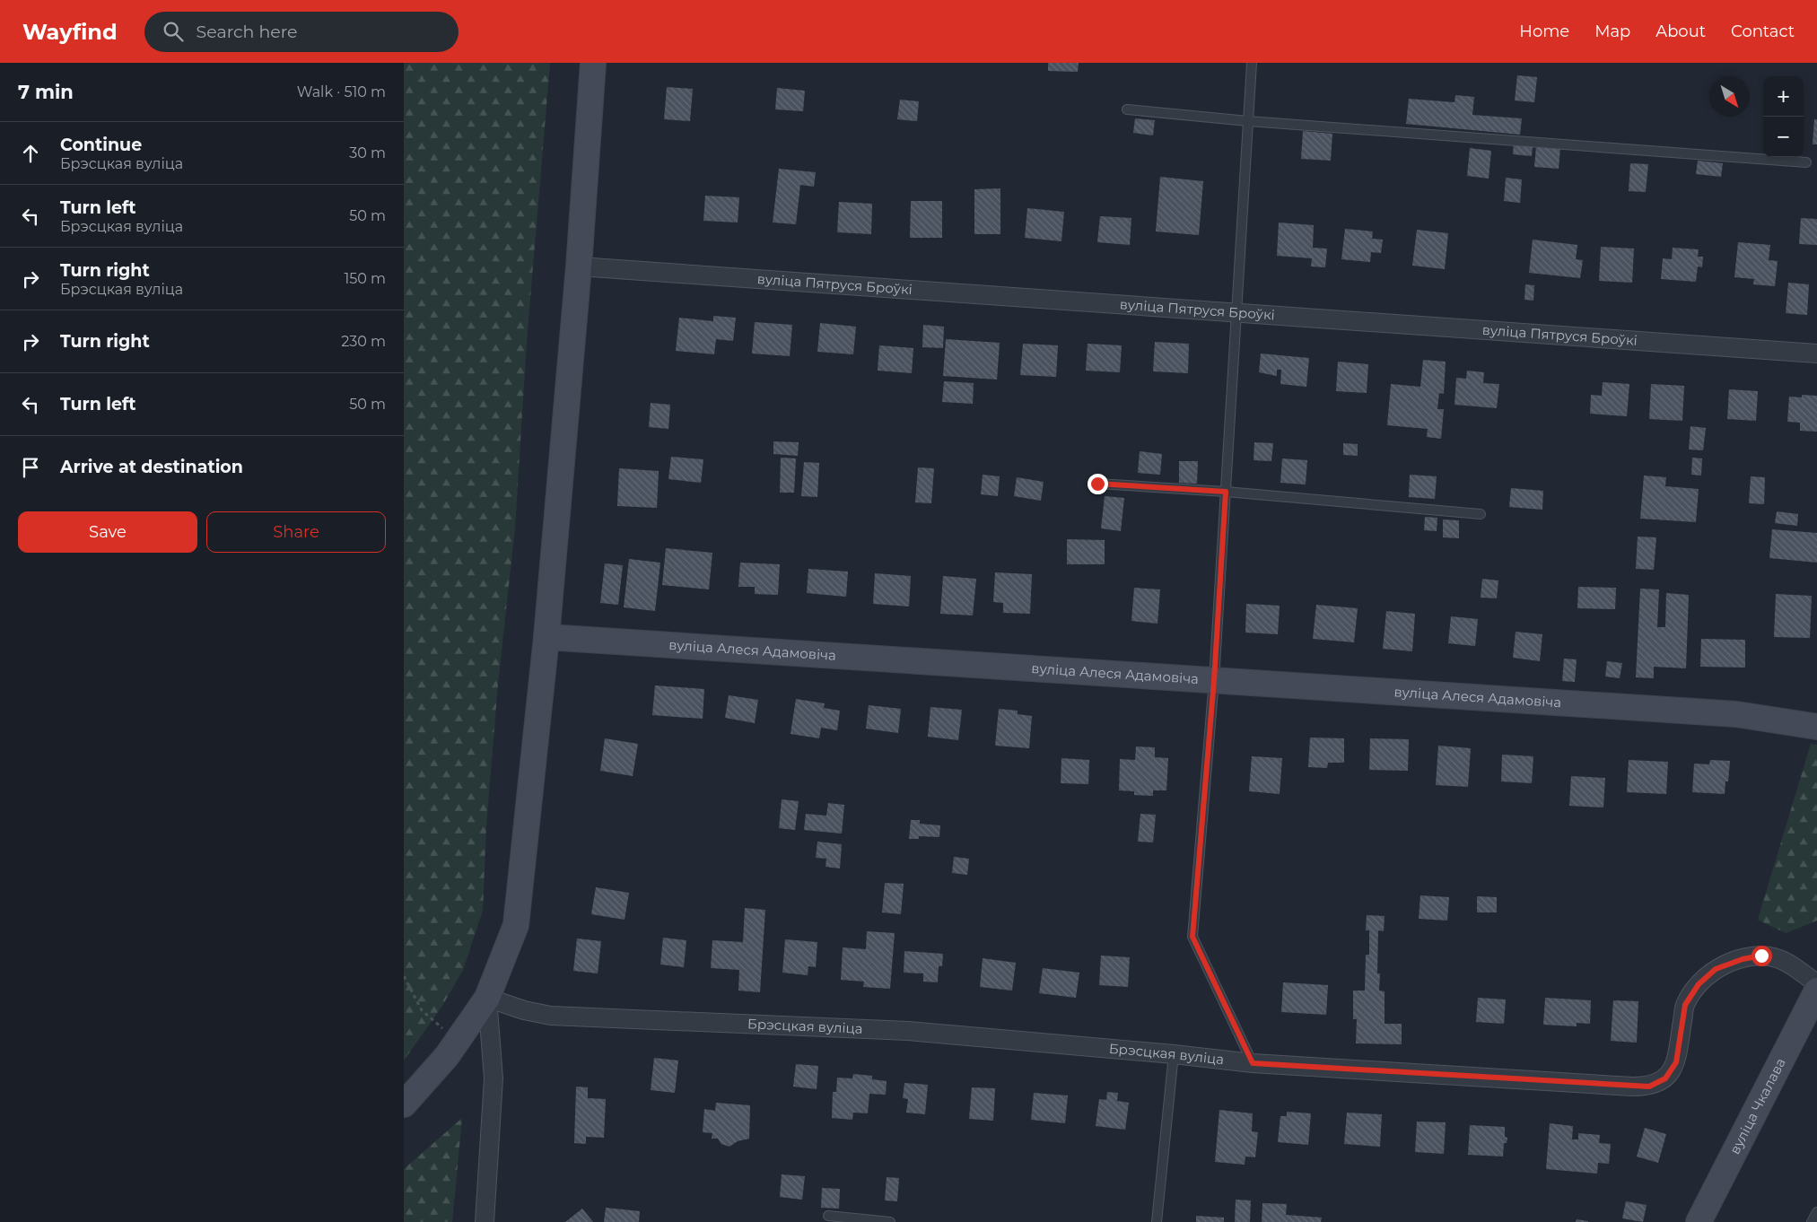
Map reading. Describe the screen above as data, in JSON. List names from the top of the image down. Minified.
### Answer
{"streets":{"street":["вуліца Пятруся Броўкі","вуліца Алеся Адамовіча","Брэсцкая вуліца","вуліца Чкалава"]},"north":"bottom right","page":{"header":"Wayfind","search":"Search here","nav":["Home","Map","About","Contact"],"heading":["7 min","Walk · 510 m"],"map_buttons":["+","−"],"list":[["Continue","Брэсцкая вуліца","30 m"],["Turn left","Брэсцкая вуліца","50 m"],["Turn right","Брэсцкая вуліца","150 m"],["Turn right","230 m"],["Turn left","50 m"],"Arrive at destination"],"buttons":["Save","Share"]}}
